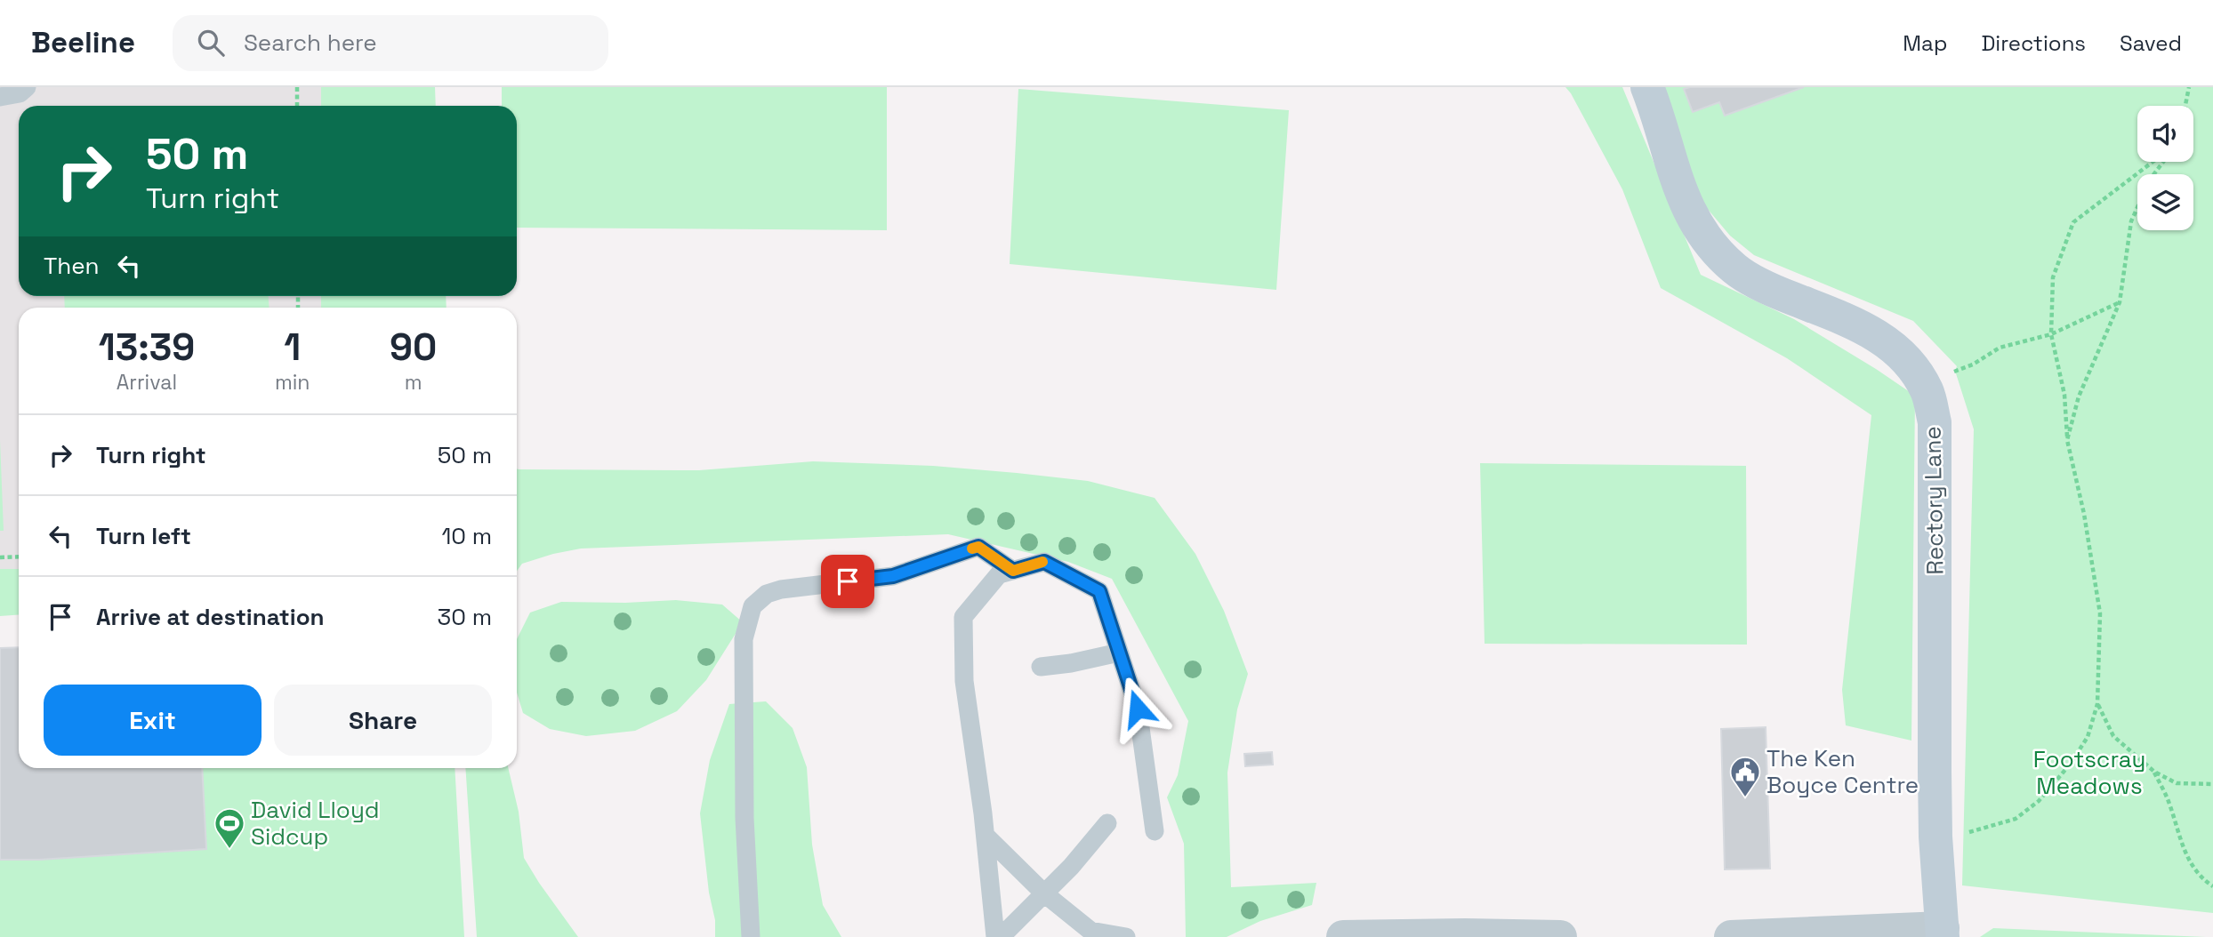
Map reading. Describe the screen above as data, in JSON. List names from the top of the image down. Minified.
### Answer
{"streets":{"street":["Rectory Lane"]},"parks":["Footscray Meadows"],"places":{"public building":["The Ken Boyce Centre"],"sports":["David Lloyd Sidcup"]},"page":{"header":"Beeline","search":"Search here","nav":["Map","Directions","Saved"],"turn":["50 m","Turn right"],"then":"Then","eta":["13:39","Arrival","1","min","90","m"],"list":[{"name":"Turn right","value":"50 m"},{"name":"Turn left","value":"10 m"},{"name":"Arrive at destination","value":"30 m"}],"buttons":["Exit","Share"]}}
